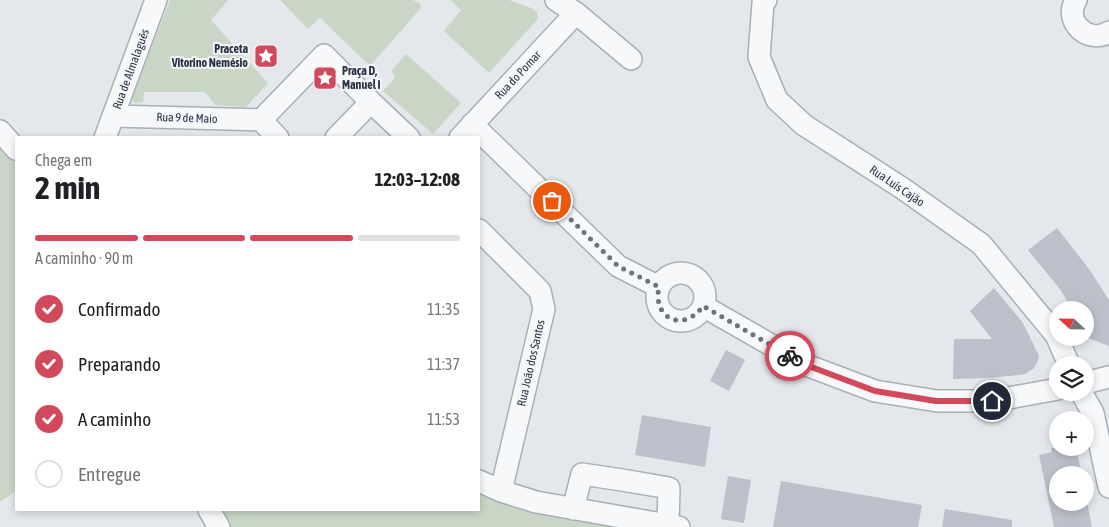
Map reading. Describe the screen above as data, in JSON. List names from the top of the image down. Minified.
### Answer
{"streets":{"street":["Rua de Almalaguês","Rua do Pomar","Rua 9 de Maio","Rua Luís Cajão","Rua João dos Santos"]},"crossings":[["Rua de Almalaguês","Rua 9 de Maio"]],"places":{"place":["Praceta Vitorino Nemésio","Praça D, Manuel I"]},"north":"left","page":{"heading":["2 min","Chega em","12:03–12:08"],"bar":"A caminho · 90 m","list":[["Confirmado","11:35"],["Preparando","11:37"],["A caminho","11:53"],"Entregue"],"map_buttons":["+","−"]}}
